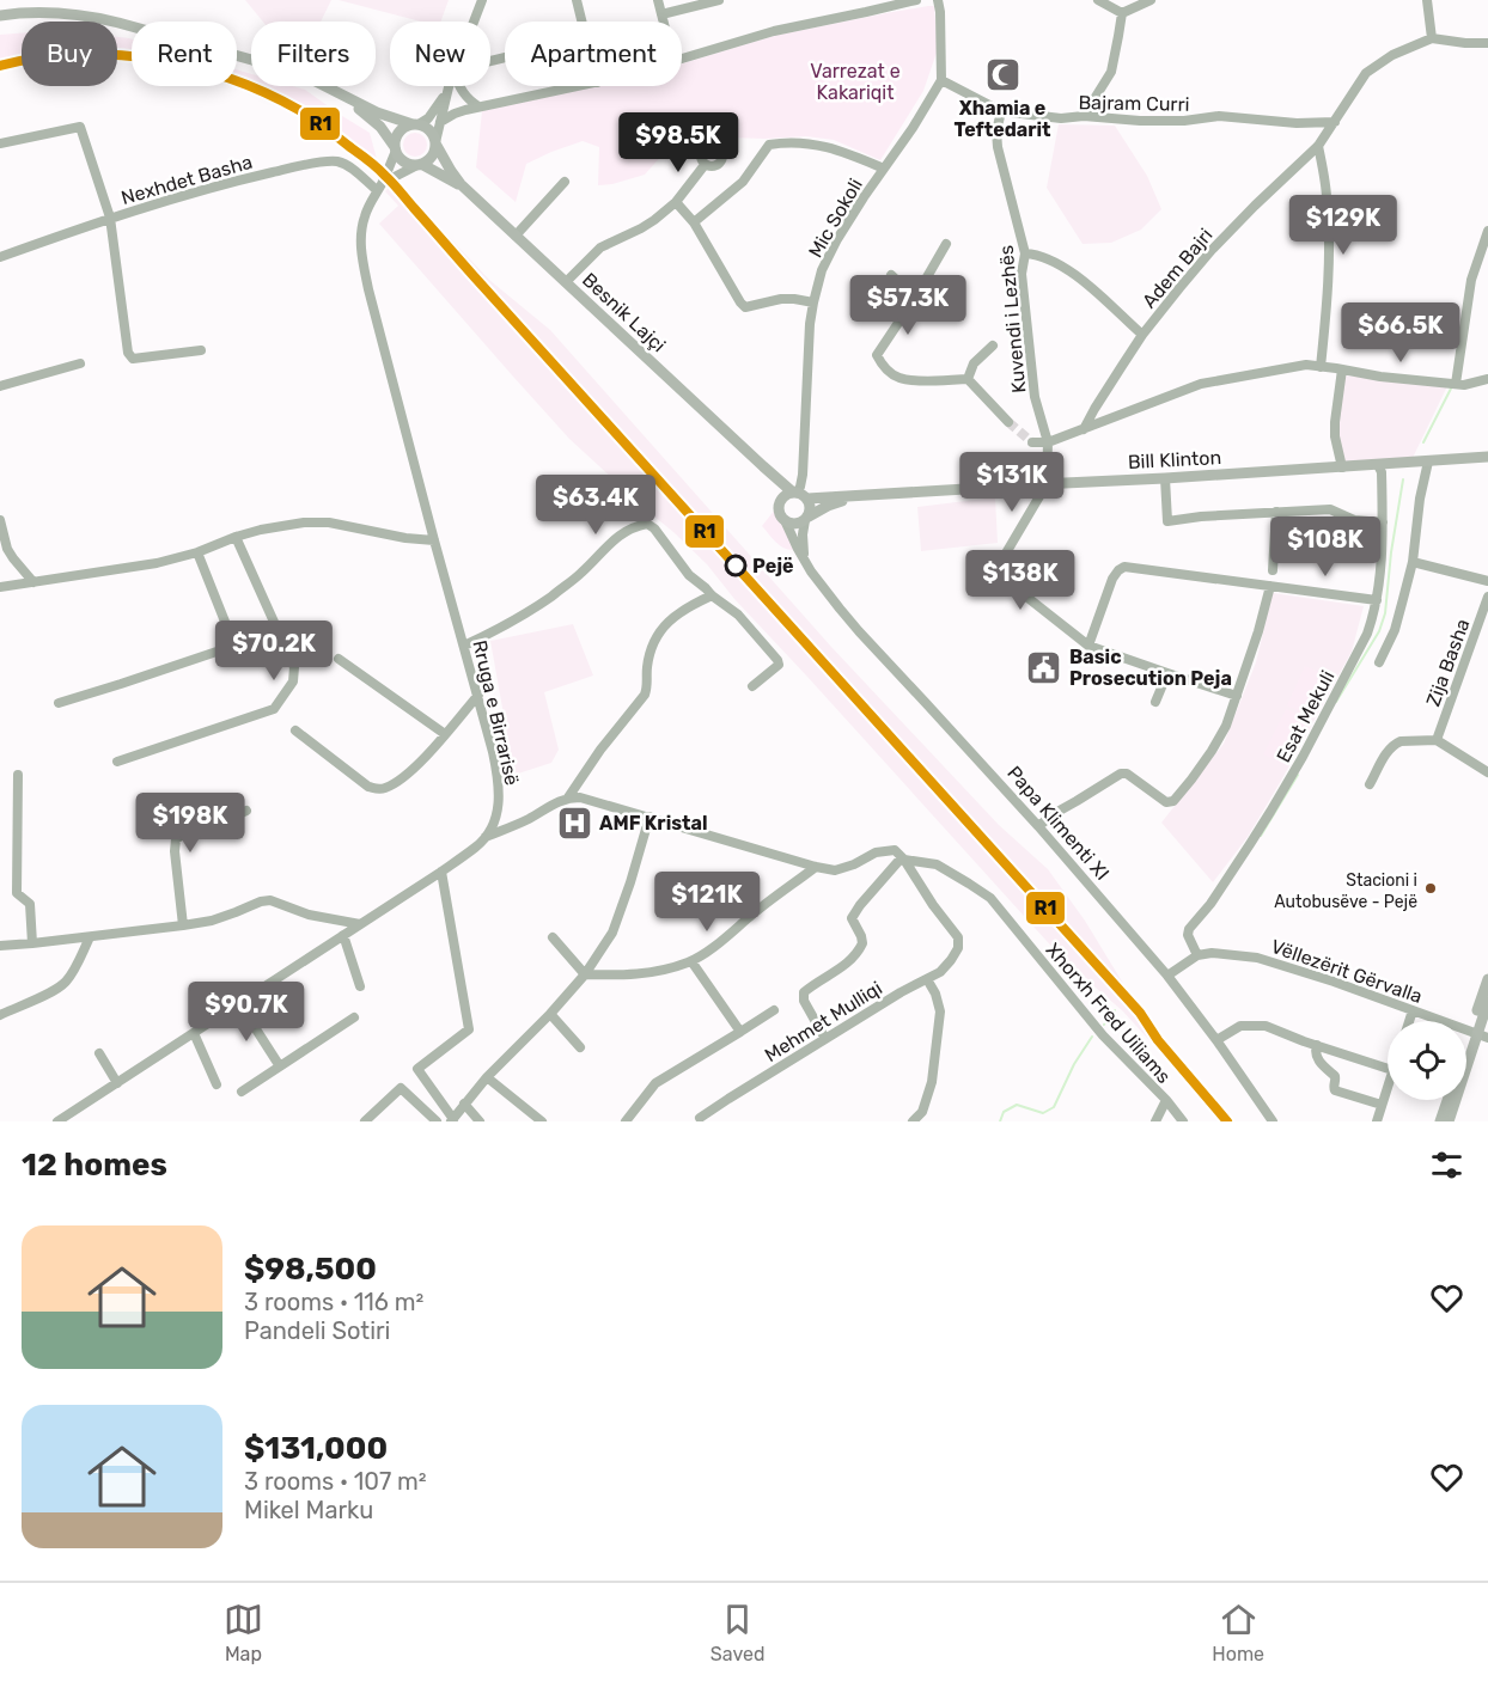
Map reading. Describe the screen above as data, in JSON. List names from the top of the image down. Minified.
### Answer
{"streets":{"main road":["Besnik Lajçi","Bill Klinton","Papa Klimenti XI"],"street":["Bajram Curri","Nexhdet Basha","Mic Sokoli","Adem Bajri","Kuvendi i Lezhës","Zija Basha","Rruga e Birrarisë","Esat Mekuli","Vëllezërit Gërvalla","Xhorxh Fred Uiliams","Mehmet Mulliqi"]},"crossings":[["Bajram Curri","Mic Sokoli"],["Bajram Curri","Adem Bajri"],["Bajram Curri","Kuvendi i Lezhës"],["Nexhdet Basha","Rruga e Birrarisë"],["Mic Sokoli","Besnik Lajçi"],["Mic Sokoli","Bill Klinton"],["Mic Sokoli","Papa Klimenti XI"],["Besnik Lajçi","Bill Klinton"],["Besnik Lajçi","Rruga e Birrarisë"],["Besnik Lajçi","Papa Klimenti XI"],["Kuvendi i Lezhës","Bill Klinton"],["Bill Klinton","Esat Mekuli"],["Bill Klinton","Papa Klimenti XI"],["Esat Mekuli","Vëllezërit Gërvalla"],["Xhorxh Fred Uiliams","Mehmet Mulliqi"]],"parks":["Varrezat e Kakariqit"],"places":{"mosque":["Xhamia e Teftedarit"],"other":["Pejë","Stacioni i Autobusëve - Pejë"],"public building":["Basic Prosecution Peja"],"hospital":["AMF Kristal"]},"lines":["transit line R1"],"page":{"chip":["Buy","Rent","Filters","New","Apartment"],"price":["$98.5K","$129K","$57.3K","$66.5K","$131K","$63.4K","$108K","$138K","$70.2K","$198K","$121K","$90.7K"],"heading":"12 homes","list":[{"name":"$98,500","note":"3 rooms · 116 m² · Pandeli Sotiri"},{"name":"$131,000","note":"3 rooms · 107 m² · Mikel Marku"}],"tabs":["Map","Saved","Home"]}}
